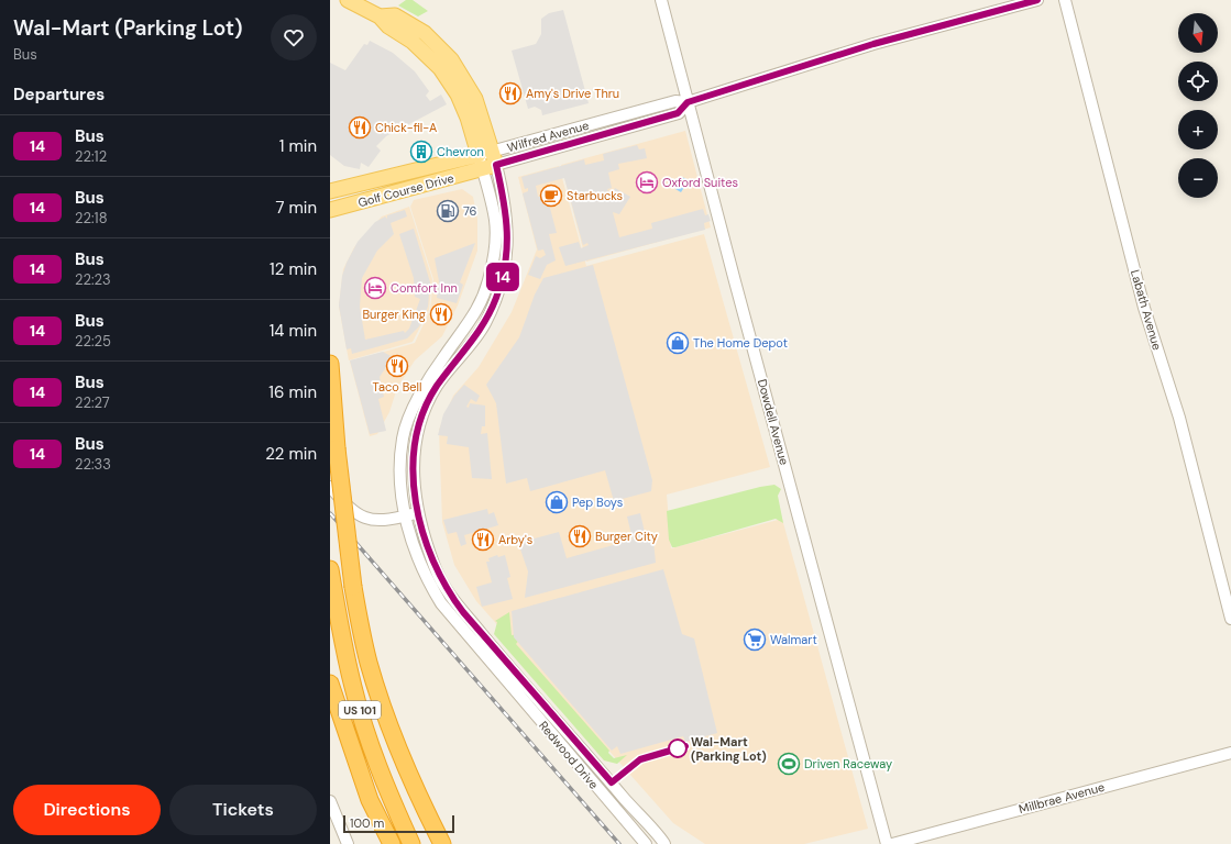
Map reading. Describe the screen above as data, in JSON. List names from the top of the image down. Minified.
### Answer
{"streets":{"highway":["US 101"],"main road":["Golf Course Drive","Redwood Drive"],"street":["Wilfred Avenue","Labath Avenue","Dowdell Avenue","Millbrae Avenue"]},"crossings":[["Wilfred Avenue","Golf Course Drive"],["Wilfred Avenue","Dowdell Avenue"],["Wilfred Avenue","Redwood Drive"],["Golf Course Drive","Redwood Drive"]],"places":{"restaurant":["Amy's Drive Thru","Chick-fil-A","Burger King","Taco Bell","Burger City","Arby's"],"building":["Chevron"],"hotel":["Oxford Suites","Comfort Inn"],"cafe":["Starbucks"],"fuel station":["76"],"shop":["The Home Depot","Pep Boys"],"supermarket":["Walmart"],"other":["Wal-Mart (Parking Lot)"],"sports":["Driven Raceway"]},"lines":["bus line 14"],"scale_bar":"100 m","north":"bottom","page":{"heading":[["Wal-Mart (Parking Lot)","Bus"],"Departures"],"on_map":"14","map_buttons":["+","−"],"list":[{"mark":"14","name":"Bus","note":"22:12","value":"1 min"},{"mark":"14","name":"Bus","note":"22:18","value":"7 min"},{"mark":"14","name":"Bus","note":"22:23","value":"12 min"},{"mark":"14","name":"Bus","note":"22:25","value":"14 min"},{"mark":"14","name":"Bus","note":"22:27","value":"16 min"},{"mark":"14","name":"Bus","note":"22:33","value":"22 min"}],"buttons":["Directions","Tickets"],"scale":"100 m"}}
